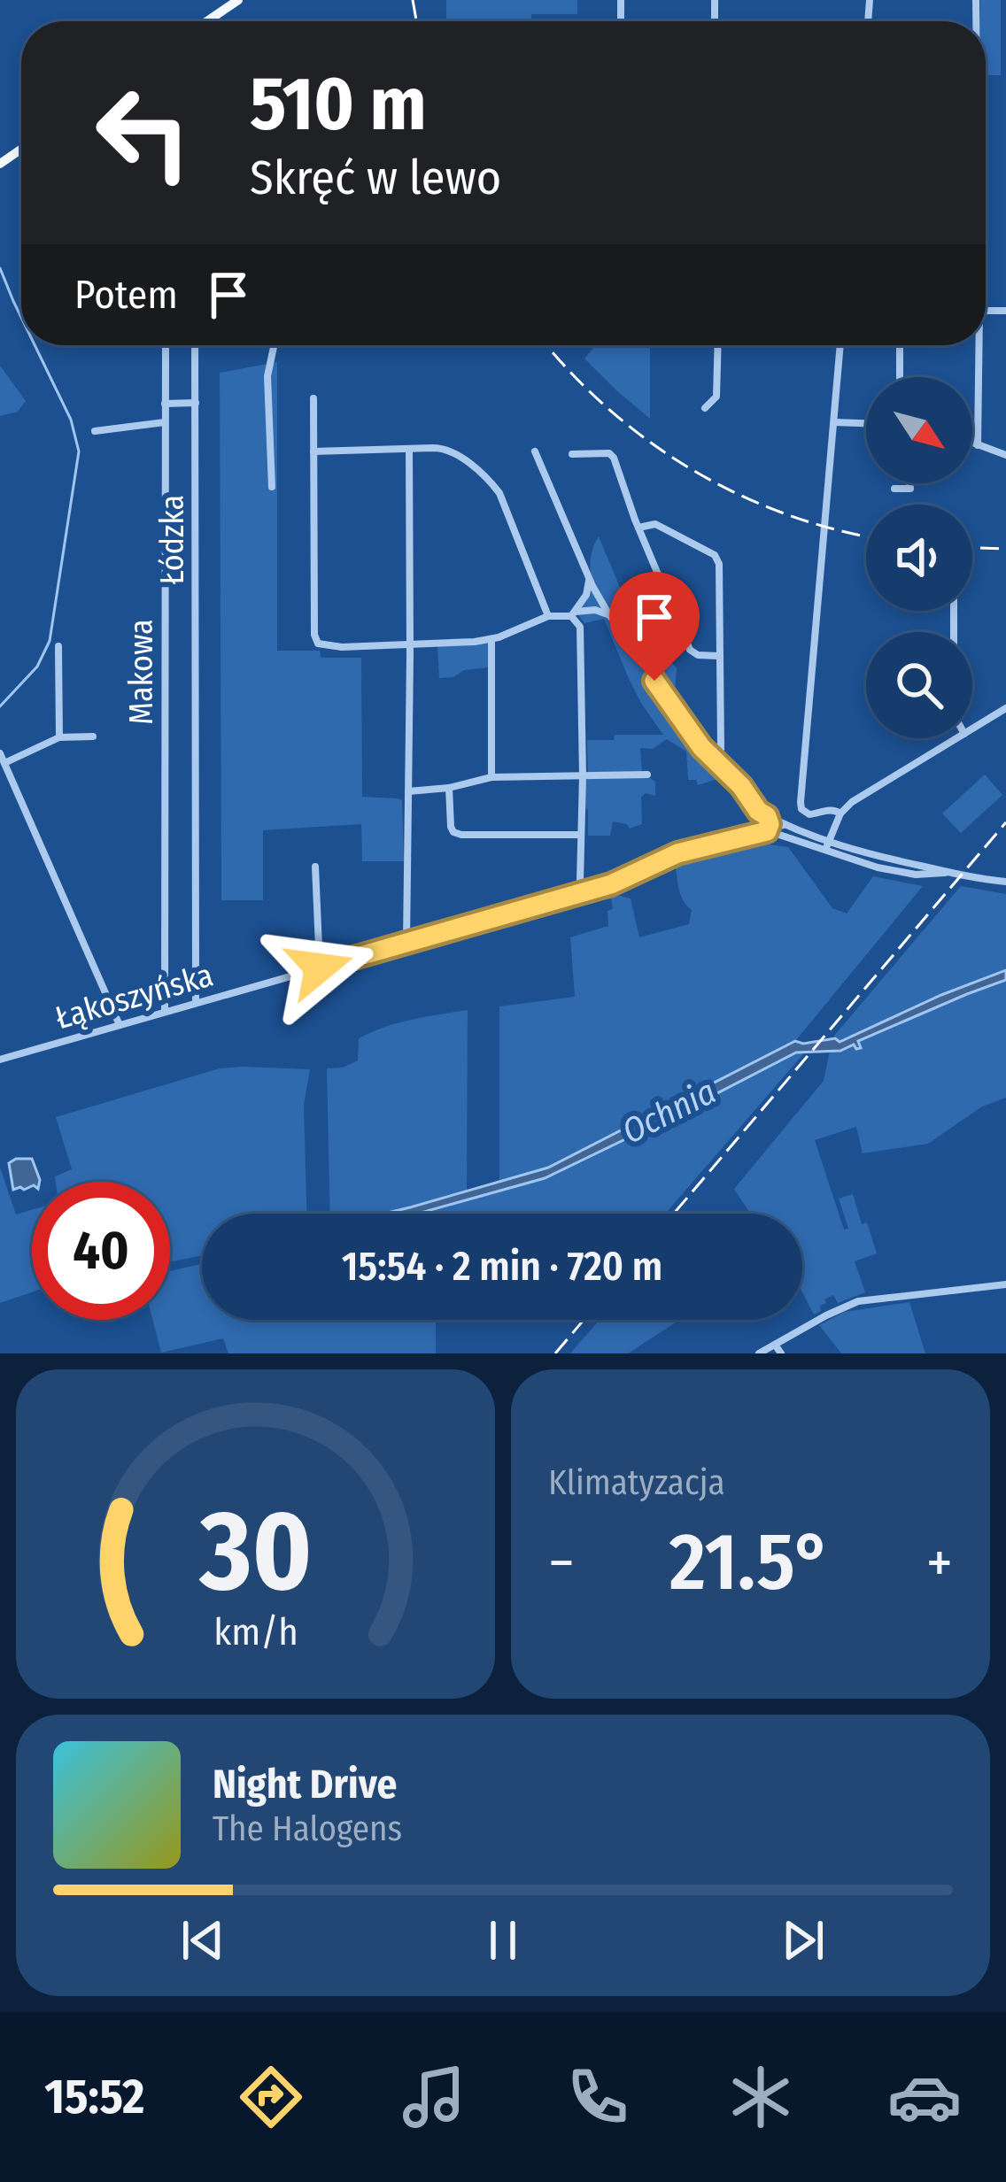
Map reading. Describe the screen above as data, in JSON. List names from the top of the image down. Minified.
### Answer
{"streets":{"street":["Łódzka","Makowa","Łąkoszyńska"]},"crossings":[["Łódzka","Łąkoszyńska"],["Makowa","Łąkoszyńska"]],"water":["Ochnia"],"north":"bottom right","page":{"turn":["510 m","Skręć w lewo"],"then":"Potem","limit":"40","trip":"15:54 · 2 min · 720 m","tile":"Klimatyzacja","heat":["−","21.5°","+"],"song":["Night Drive","The Halogens"],"tabs":"15:52","gauge":["30","km/h"]}}
